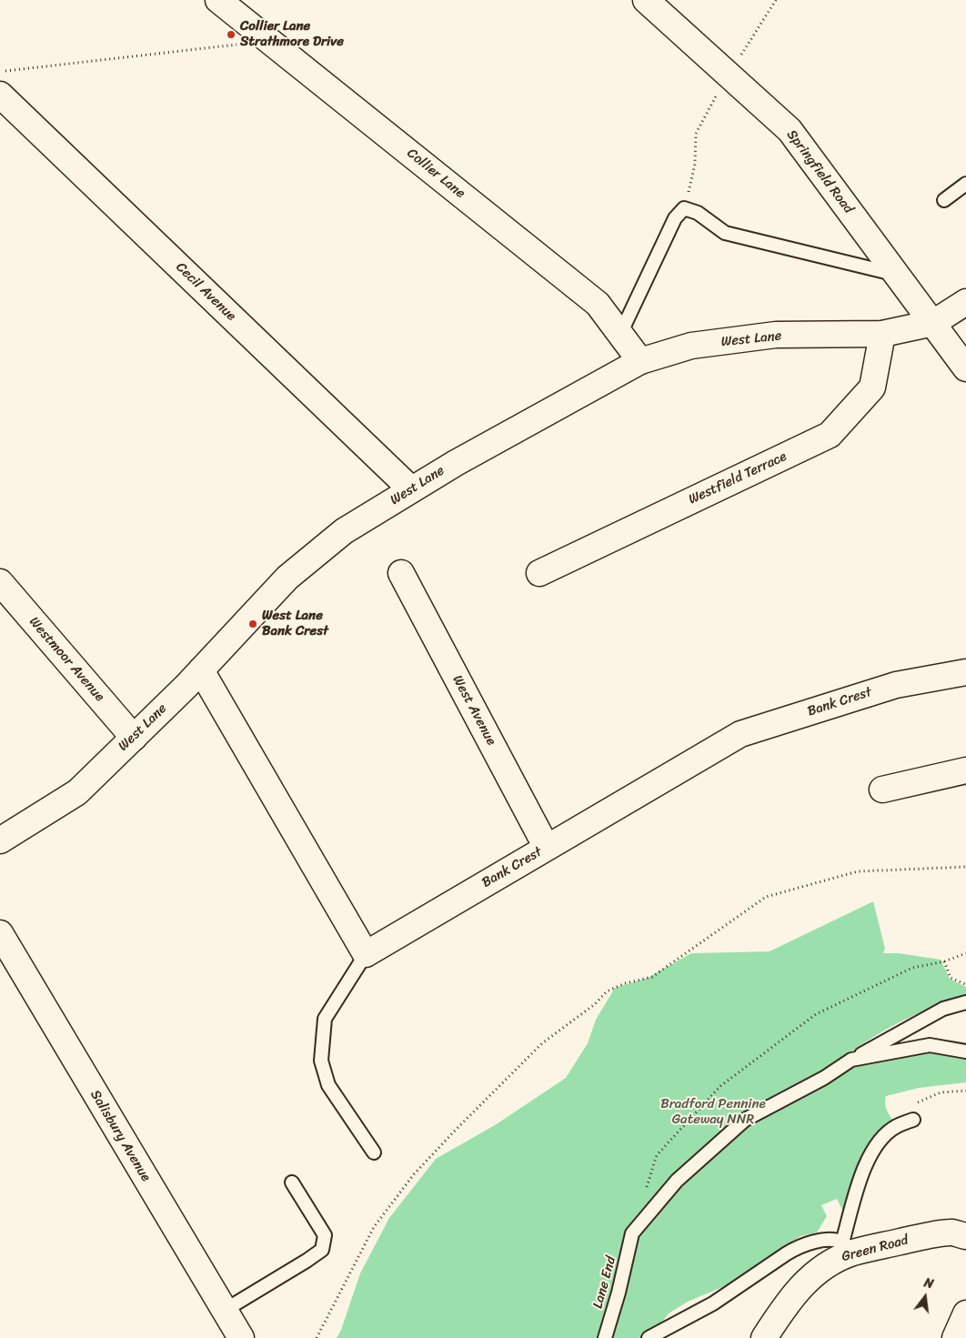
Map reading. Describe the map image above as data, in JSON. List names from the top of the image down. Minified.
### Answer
{"streets":{"street":["Springfield Road","Collier Lane","Cecil Avenue","West Lane","Westfield Terrace","Westmoor Avenue","Bank Crest","West Avenue","Salisbury Avenue","Green Road"],"lane":["Lane End"]},"crossings":[["Springfield Road","West Lane"],["Collier Lane","West Lane"],["Cecil Avenue","West Lane"],["West Lane","Westfield Terrace"],["West Lane","Westmoor Avenue"],["Bank Crest","West Avenue"]],"parks":["Bradford Pennine Gateway NNR"],"places":["Collier Lane Strathmore Drive","West Lane Bank Crest"],"north":"top"}
